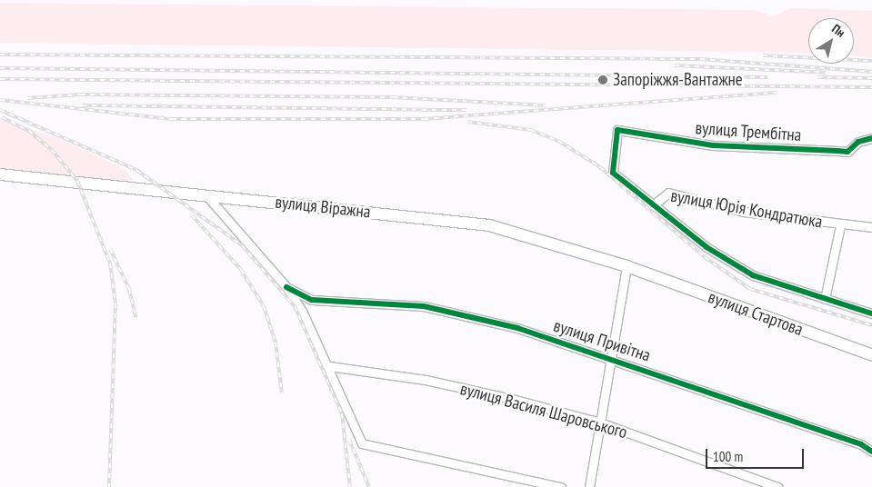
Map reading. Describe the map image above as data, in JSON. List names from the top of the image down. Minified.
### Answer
{"streets":{"main road":["вулиця Віражна","вулиця Стартова"],"street":["вулиця Трембітна","вулиця Юрія Кондратюка","вулиця Привітна","вулиця Василя Шаровського"]},"crossings":[["вулиця Трембітна","вулиця Юрія Кондратюка"],["вулиця Віражна","вулиця Стартова"]],"places":["Запоріжжя-Вантажне"],"scale_bar":"100 m","north":"top right"}
